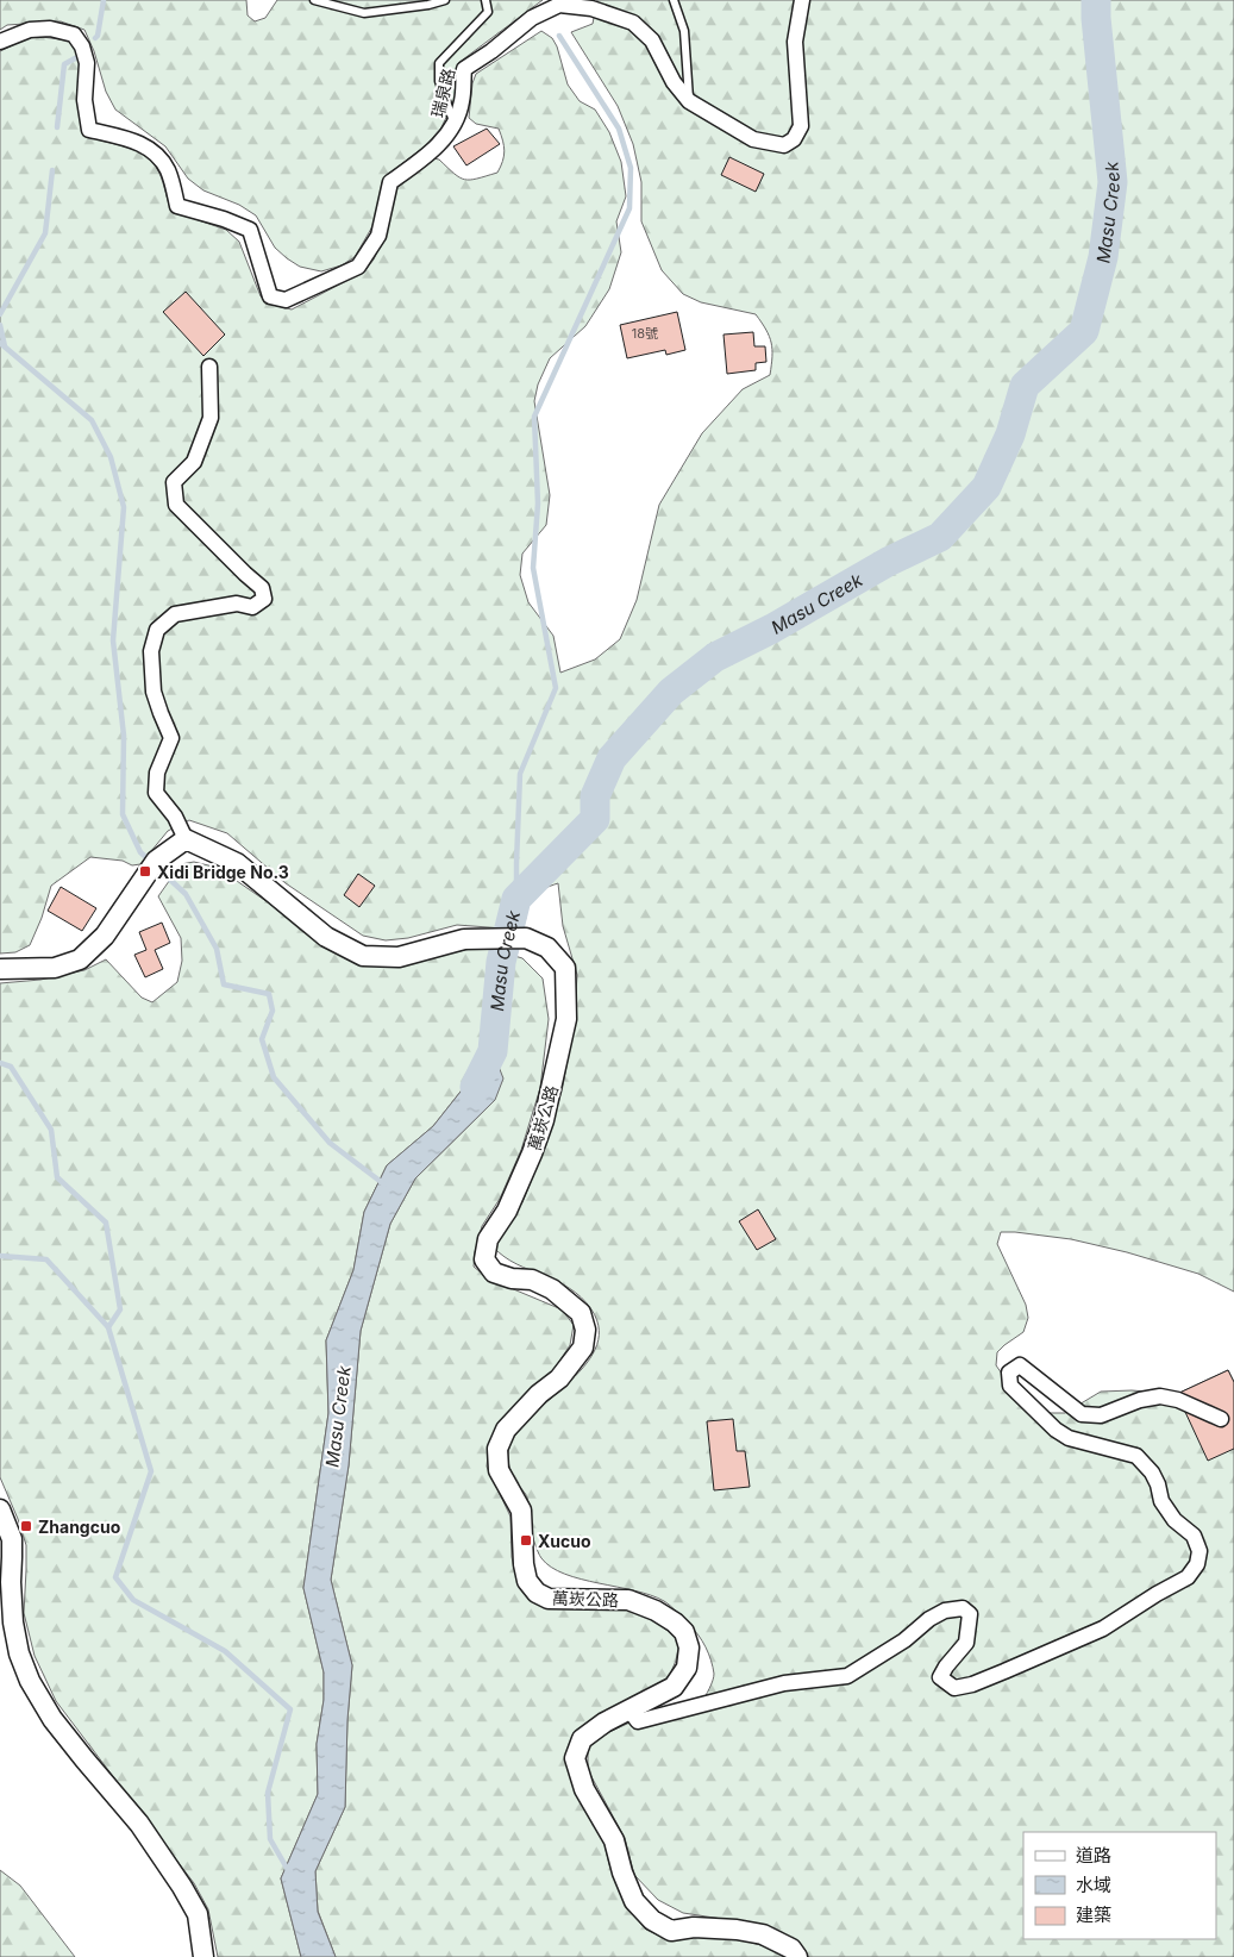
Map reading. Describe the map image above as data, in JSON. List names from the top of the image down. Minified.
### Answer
{"streets":{"street":["瑞泉路","萬崁公路"]},"water":["Masu Creek"],"places":{"transit":["Xidi Bridge No.3","Zhangcuo","Xucuo"]},"house_numbers":["18號"],"legend":["道路","水域","建築"]}
